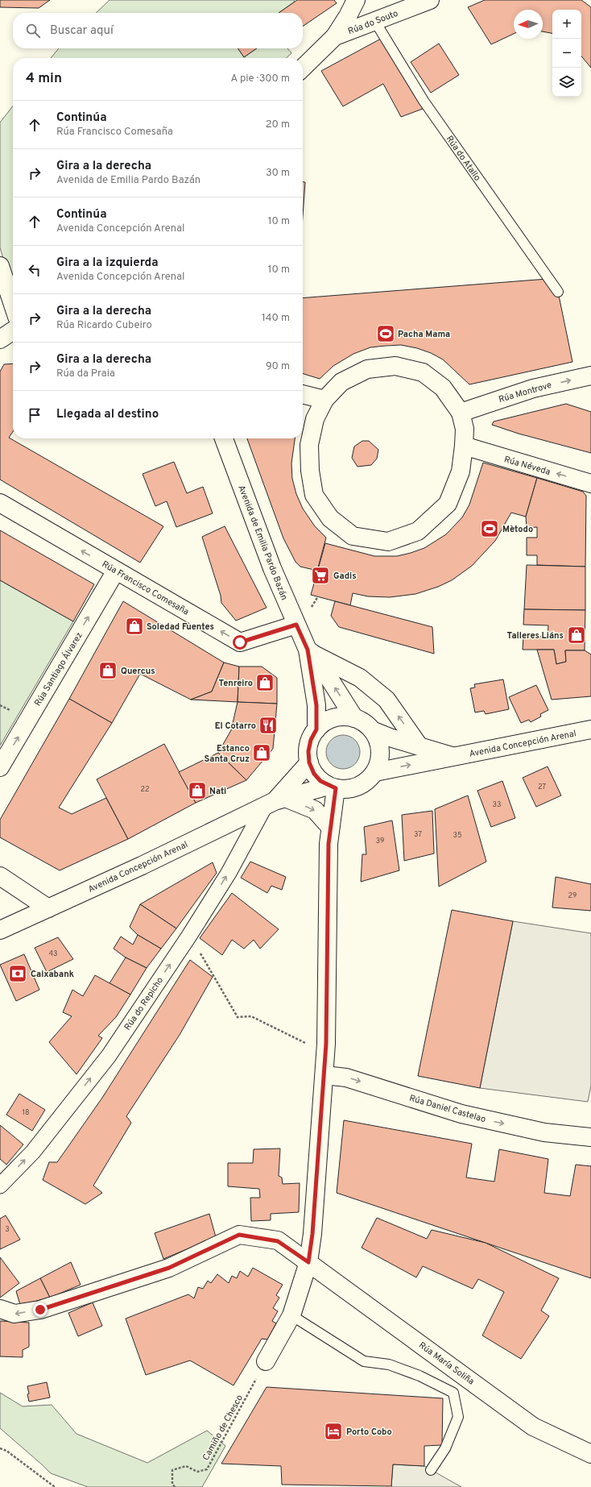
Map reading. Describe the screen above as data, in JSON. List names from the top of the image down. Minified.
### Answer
{"streets":{"street":["Rúa do Souto","Rúa Montrove","Rúa Néveda","Avenida de Emilia Pardo Bazán","Rúa Francisco Comesaña","Rúa Santiago Álvarez","Avenida Concepción Arenal","Rúa do Repicho","Rúa Daniel Castelao","Rúa María Soliña"],"lane":["Rúa do Atallo"],"path":["Camiño de Chesco"]},"crossings":[["Rúa do Souto","Rúa do Atallo"],["Avenida de Emilia Pardo Bazán","Rúa Francisco Comesaña"],["Avenida de Emilia Pardo Bazán","Avenida Concepción Arenal"],["Rúa Francisco Comesaña","Rúa Santiago Álvarez"],["Avenida Concepción Arenal","Rúa do Repicho"]],"one_way":["Rúa Montrove","Rúa Néveda","Rúa Francisco Comesaña","Rúa Santiago Álvarez","Rúa do Repicho","Rúa Daniel Castelao","Rúa María Soliña"],"places":{"sports":["Pacha Mama","Mètodo"],"supermarket":["Gadis"],"shop":["Soledad Fuentes","Talleres Liáns","Quercus","Tenreiro","Estanco Santa Cruz","Nati"],"restaurant":["El Cotarro"],"bank":["Caixabank"],"hotel":["Porto Cobo"]},"house_numbers":["27","22","33","37","35","39","29","43","18","3"],"north":"left","page":{"map_buttons":["+","−"],"search":"Buscar aquí","heading":["4 min","A pie · 300 m"],"list":[["Continúa","Rúa Francisco Comesaña","20 m"],["Gira a la derecha","Avenida de Emilia Pardo Bazán","30 m"],["Continúa","Avenida Concepción Arenal","10 m"],["Gira a la izquierda","Avenida Concepción Arenal","10 m"],["Gira a la derecha","Rúa Ricardo Cubeiro","140 m"],["Gira a la derecha","Rúa da Praia","90 m"],"Llegada al destino"]}}
